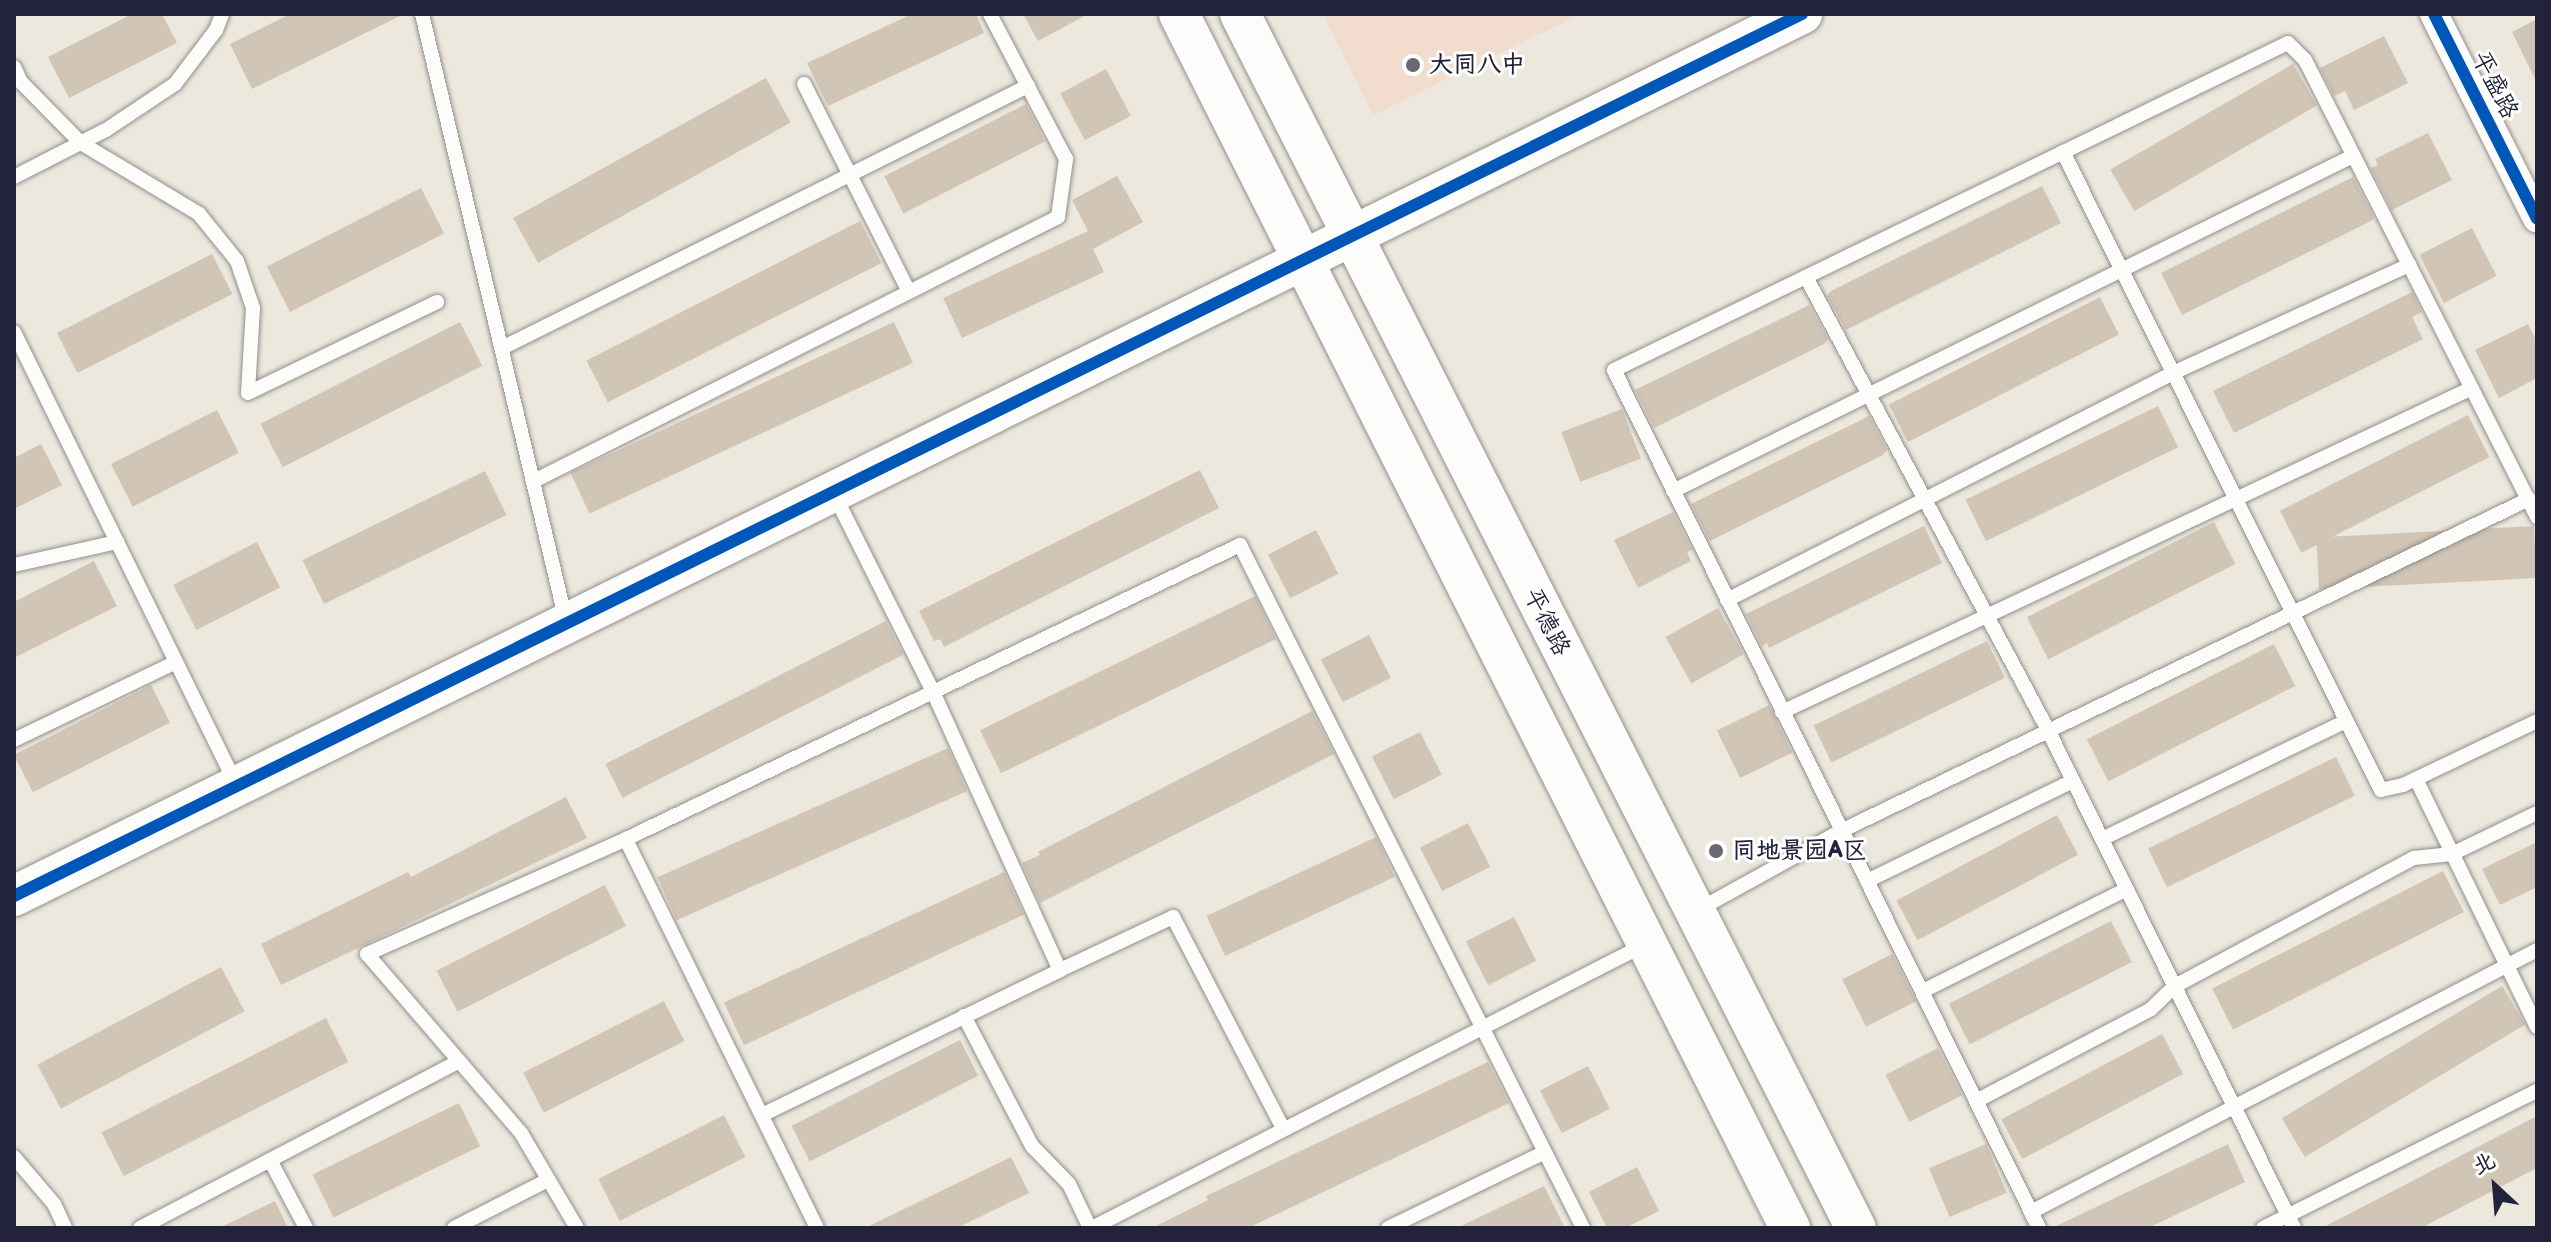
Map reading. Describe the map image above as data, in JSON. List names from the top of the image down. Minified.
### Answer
{"streets":{"main road":["平德路"],"street":["平盛路"]},"places":["大同八中","同地景园A区"],"north":"top left"}
